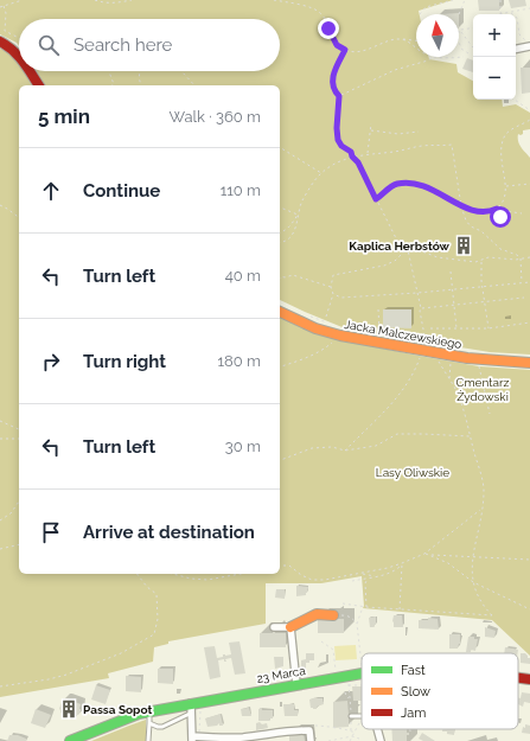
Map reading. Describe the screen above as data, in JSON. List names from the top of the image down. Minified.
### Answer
{"streets":{"street":["Jacka Malczewskiego","23 Marca"]},"parks":["Cmentarz Żydowski","Lasy Oliwskie"],"places":{"building":["Kaplica Herbstów","Passa Sopot"]},"legend":["Fast","Slow","Jam"],"north":"top","page":{"map_buttons":["+","−"],"search":"Search here","heading":["5 min","Walk · 360 m"],"list":[["Continue","110 m"],["Turn left","40 m"],["Turn right","180 m"],["Turn left","30 m"],"Arrive at destination"]}}
